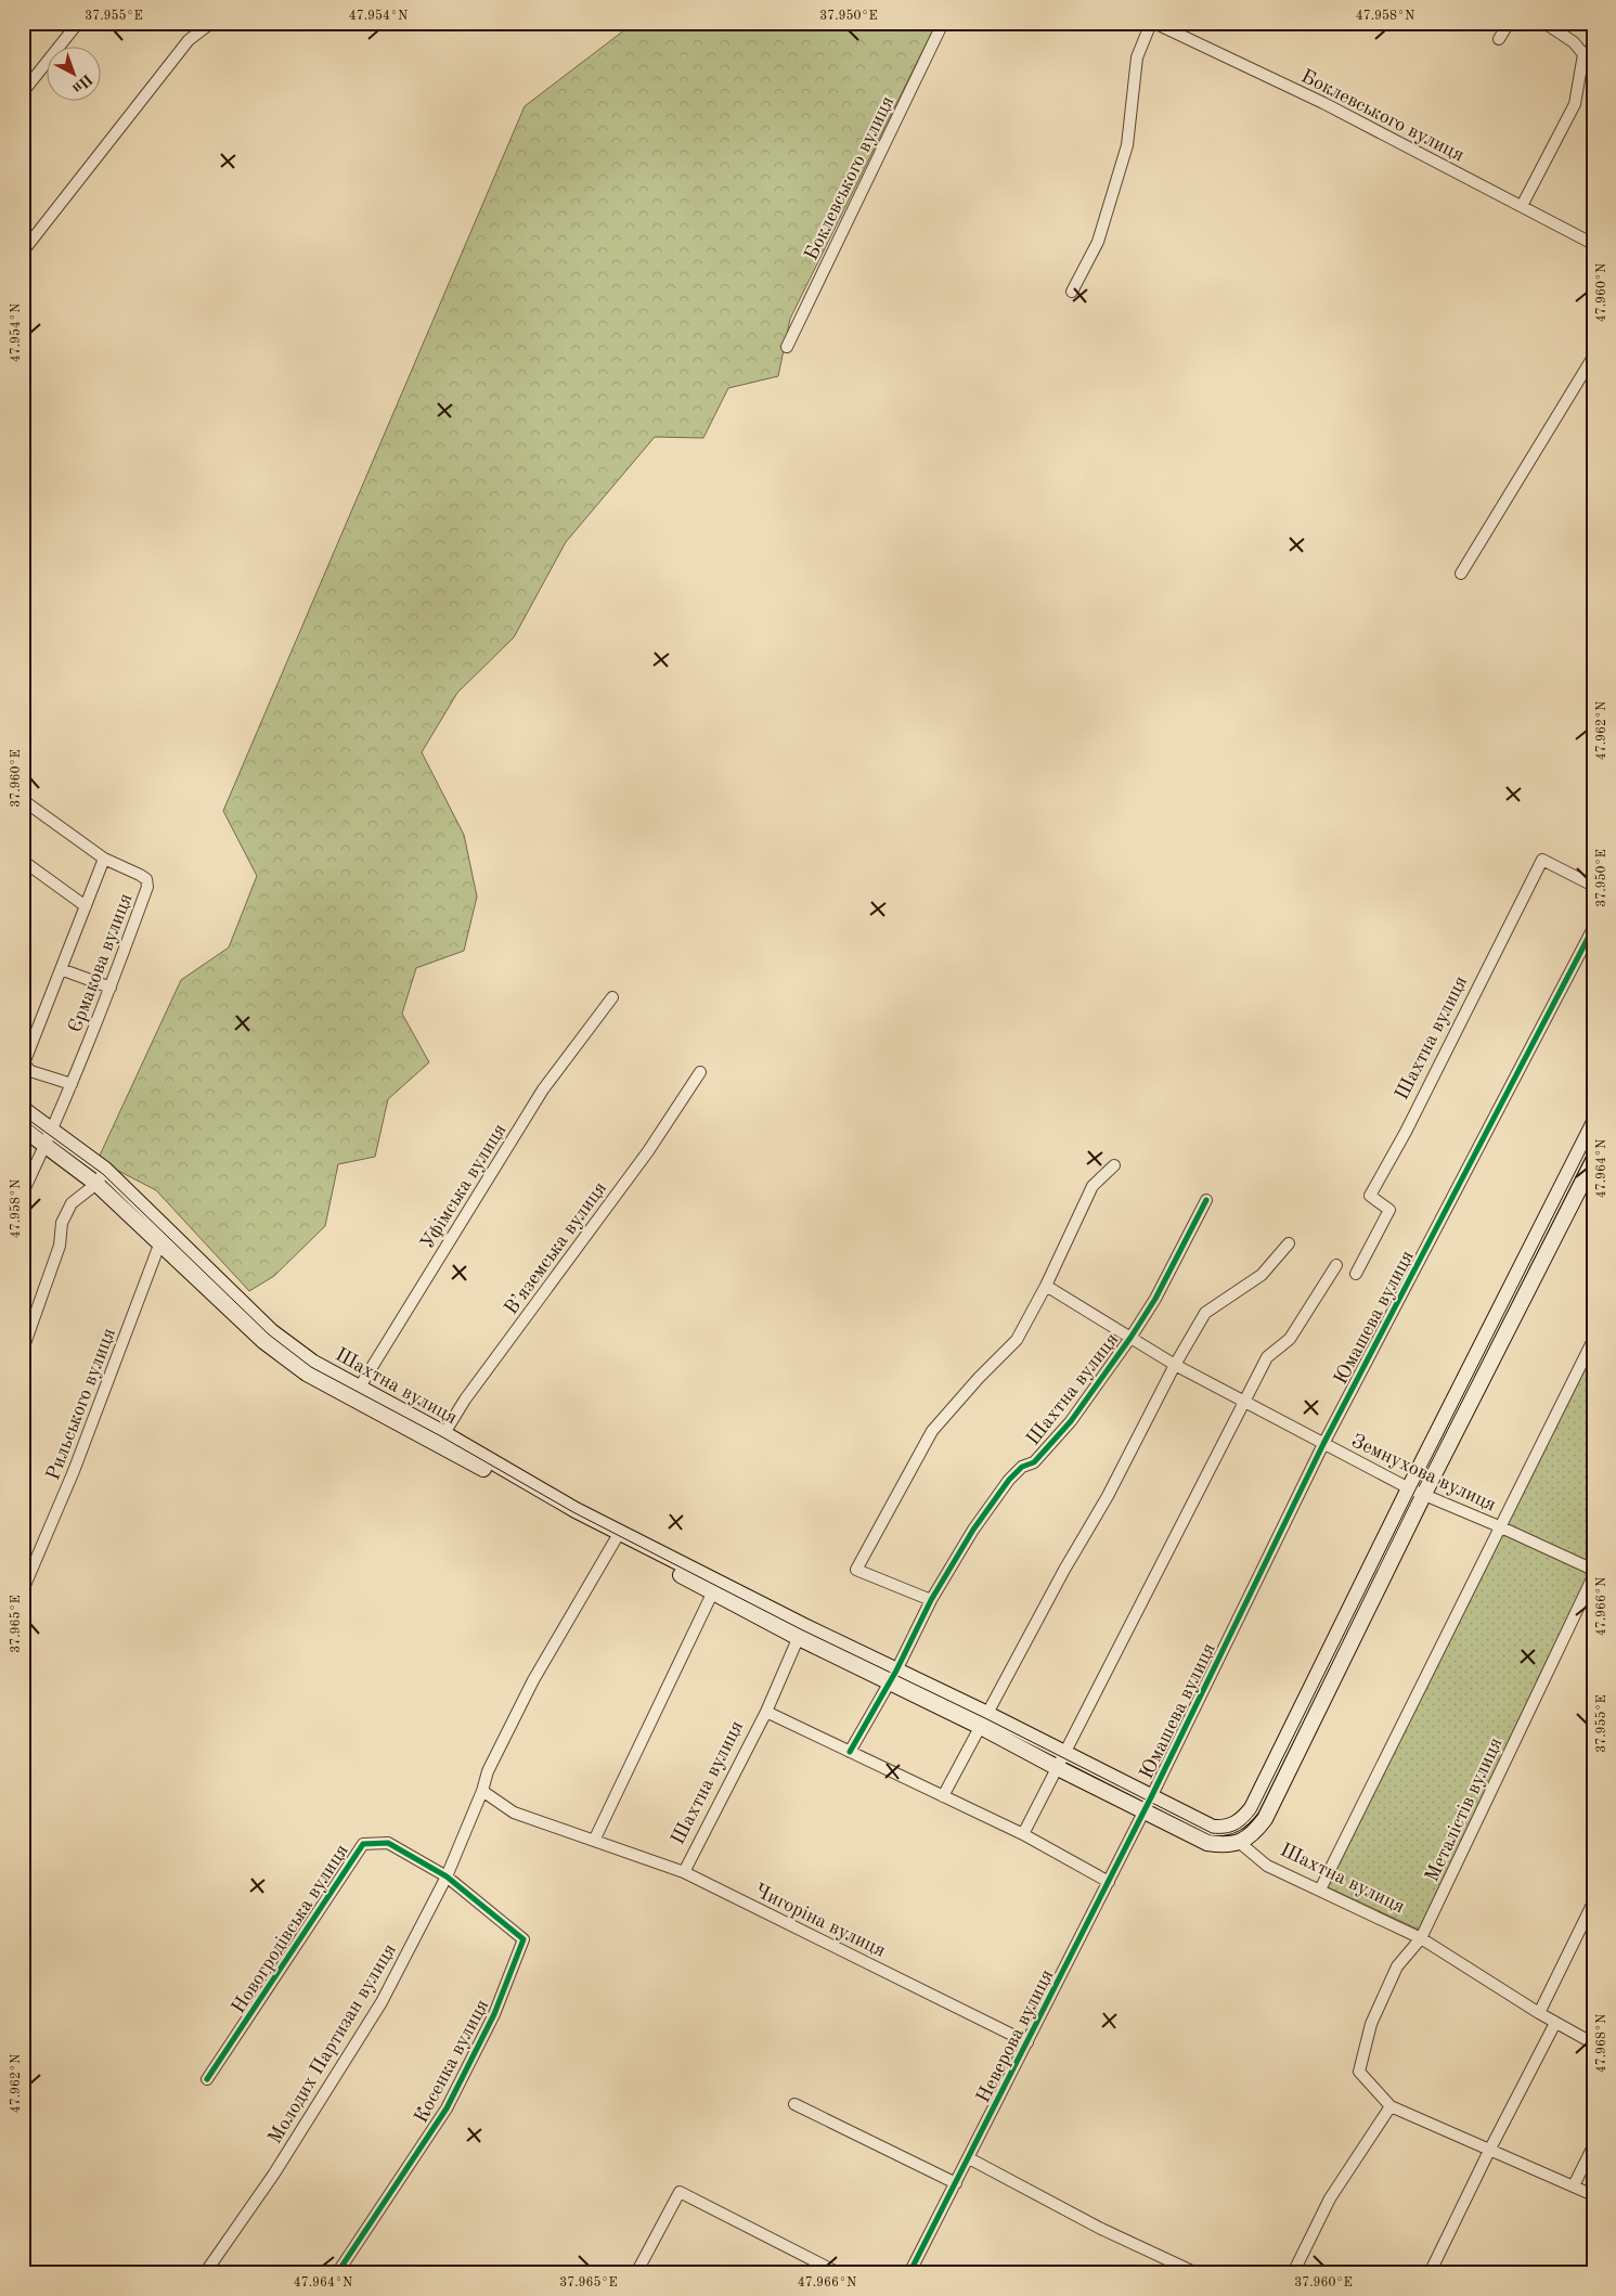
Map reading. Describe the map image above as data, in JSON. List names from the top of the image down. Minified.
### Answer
{"streets":{"main road":["Шахтна вулиця"],"street":["Боклевського вулиця","Єрмакова вулиця","Уфімська вулиця","В’яземська вулиця","Юмашева вулиця","Рильського вулиця","Земнухова вулиця","Металістів вулиця","Чигоріна вулиця","Новогродівська вулиця","Неверова вулиця","Молодих Партизан вулиця","Косенка вулиця"]},"crossings":[["Єрмакова вулиця","Шахтна вулиця"],["Шахтна вулиця","Уфімська вулиця"],["Шахтна вулиця","В’яземська вулиця"],["Шахтна вулиця","Юмашева вулиця"],["Шахтна вулиця","Рильського вулиця"],["Шахтна вулиця","Земнухова вулиця"],["Шахтна вулиця","Металістів вулиця"],["Шахтна вулиця","Чигоріна вулиця"],["Шахтна вулиця","Неверова вулиця"],["Юмашева вулиця","Земнухова вулиця"],["Юмашева вулиця","Неверова вулиця"],["Чигоріна вулиця","Неверова вулиця"],["Чигоріна вулиця","Молодих Партизан вулиця"],["Новогродівська вулиця","Молодих Партизан вулиця"],["Новогродівська вулиця","Косенка вулиця"],["Молодих Партизан вулиця","Косенка вулиця"]],"north":"bottom right","coordinates":["37.955°E","47.954°N","37.950°E","47.958°N","47.960°N","47.962°N","37.960°E","47.964°N","47.966°N","37.965°E","47.968°N"]}
